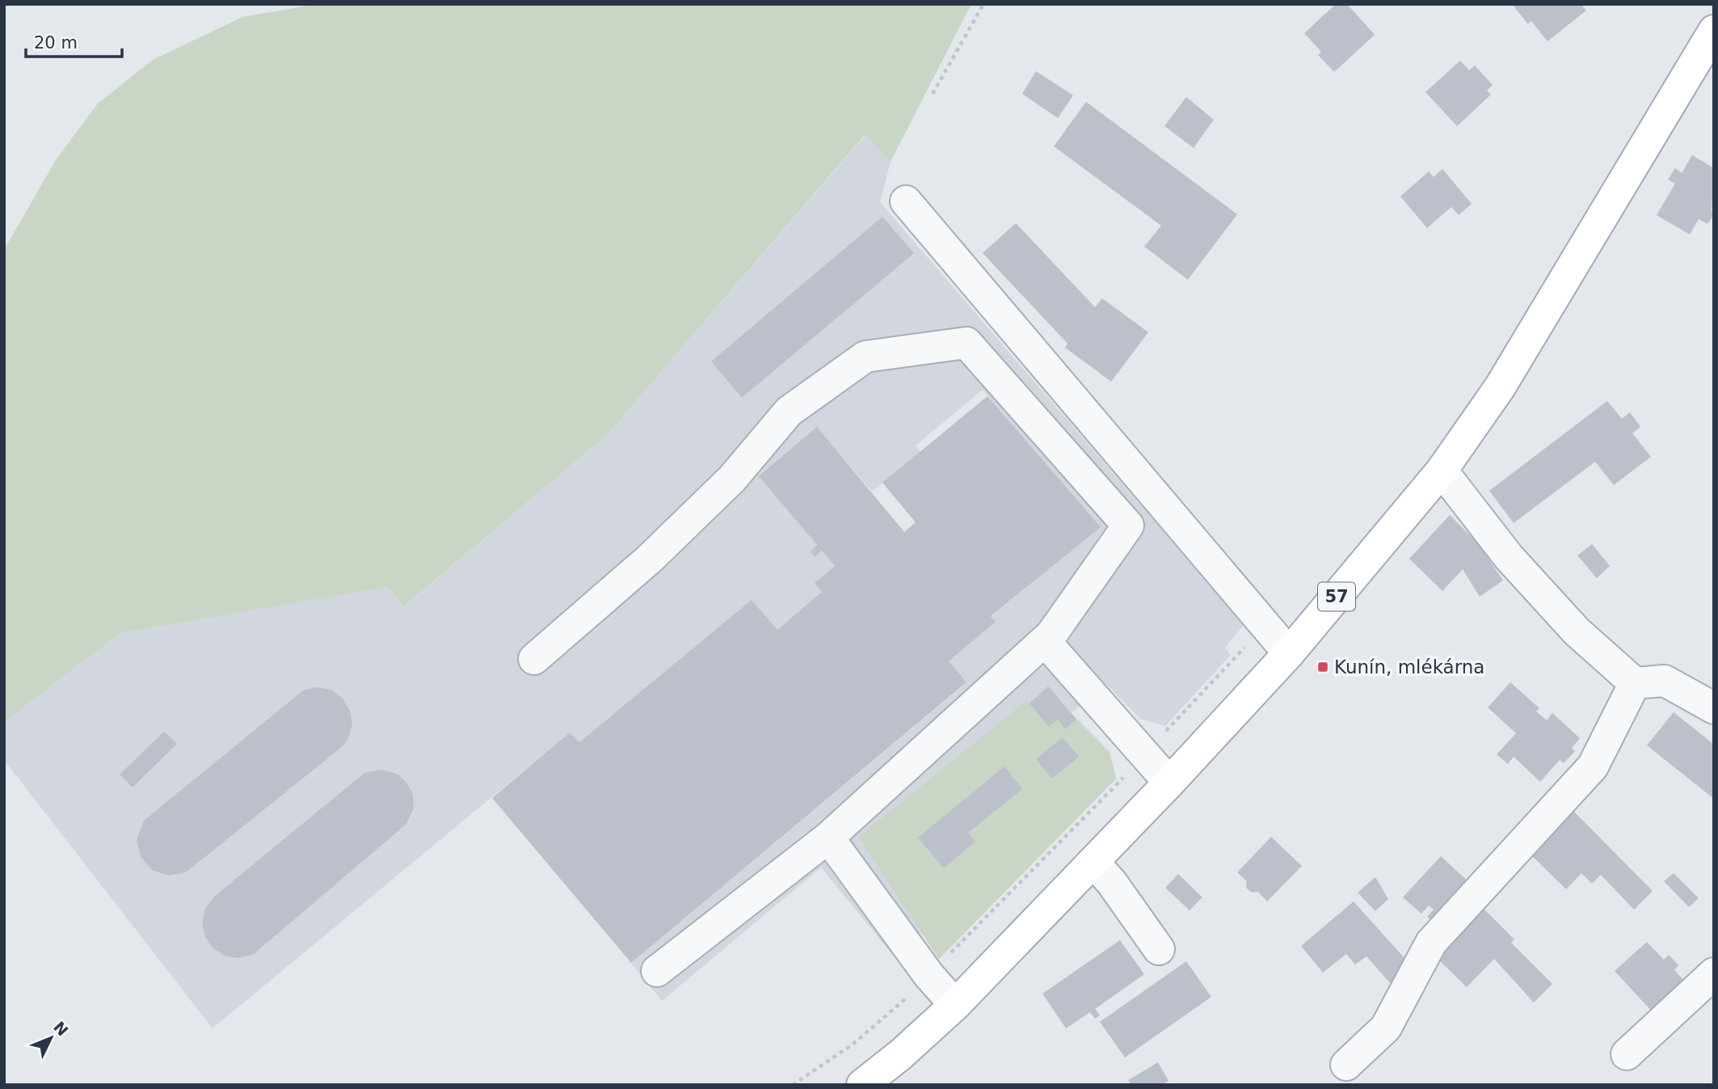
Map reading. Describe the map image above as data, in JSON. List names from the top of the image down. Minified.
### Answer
{"streets":{"main road":["57"]},"places":{"transit":["Kunín, mlékárna"]},"scale_bar":"20 m","north":"top right"}
